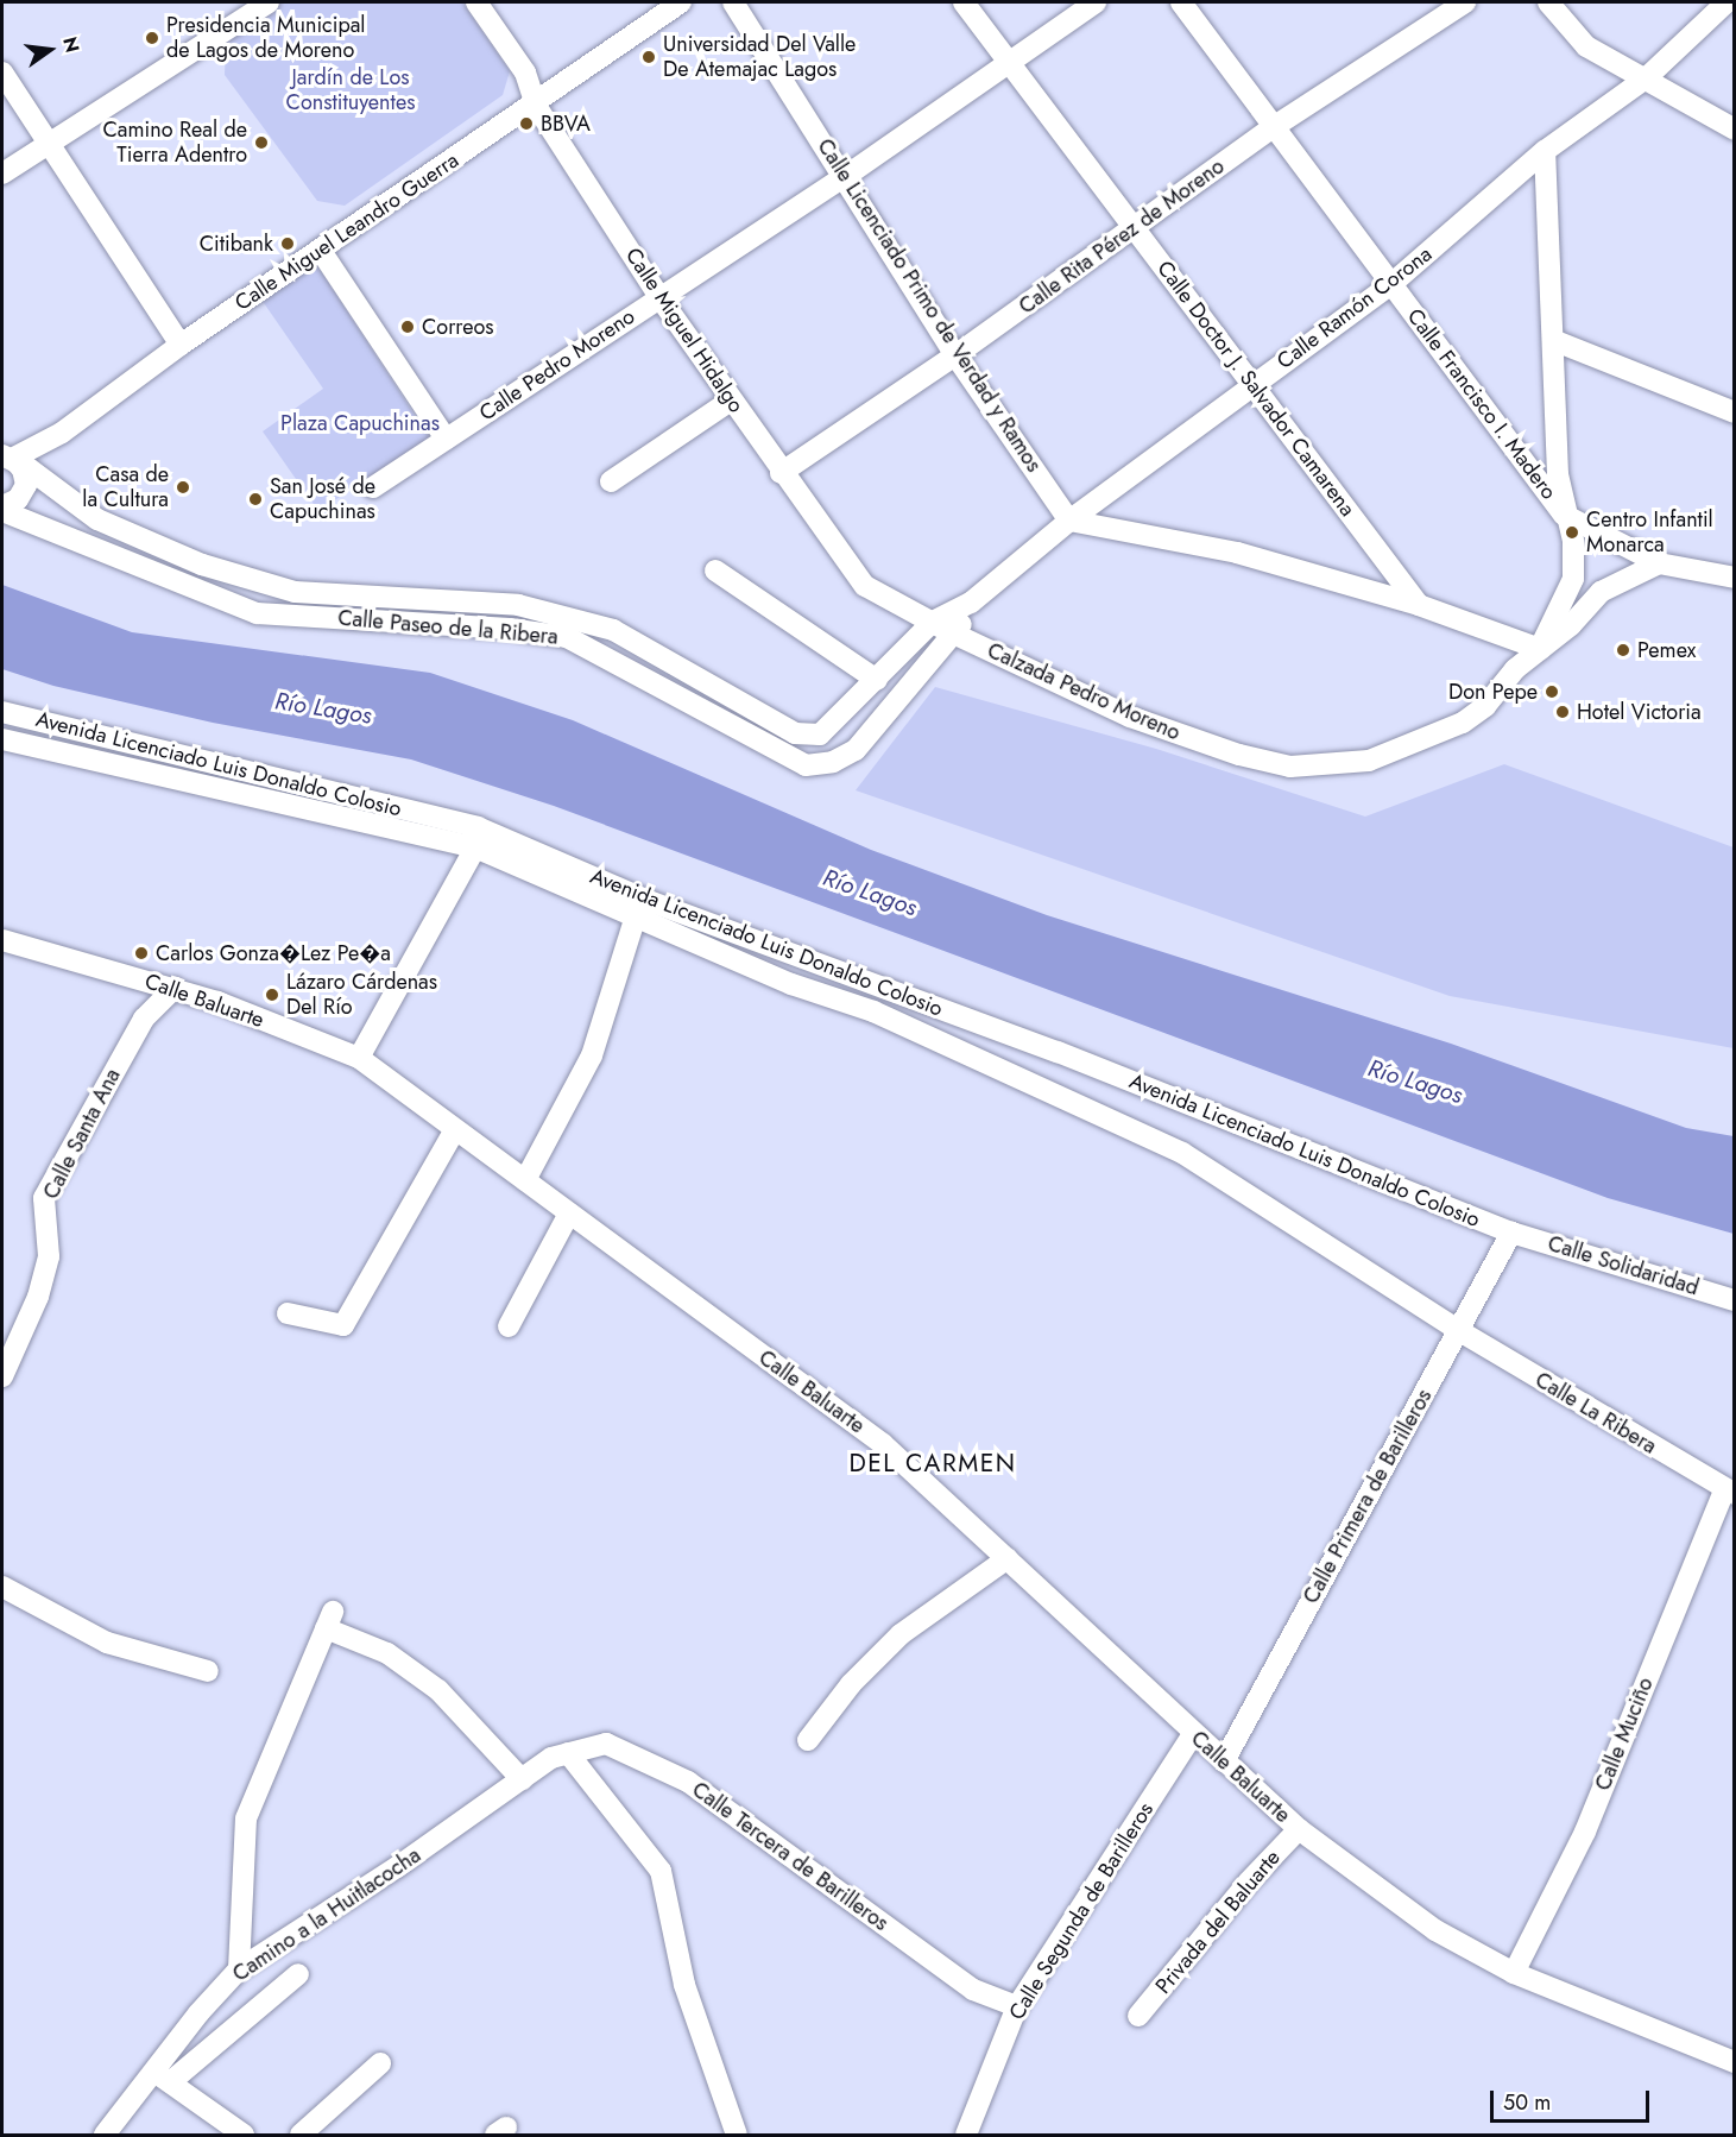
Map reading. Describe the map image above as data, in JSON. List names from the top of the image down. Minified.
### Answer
{"streets":{"street":["Calle Miguel Leandro Guerra","Calle Rita Pérez de Moreno","Calle Licenciado Primo de Verdad y Ramos","Calle Ramón Corona","Calle Miguel Hidalgo","Calle Pedro Moreno","Calle Doctor J. Salvador Camarena","Calle Francisco I. Madero","Calle Paseo de la Ribera","Calzada Pedro Moreno","Avenida Licenciado Luis Donaldo Colosio","Calle Baluarte","Calle Santa Ana","Calle Solidaridad","Calle La Ribera","Calle Primera de Barilleros","Calle Muciño","Calle Tercera de Barilleros","Calle Segunda de Barilleros","Camino a la Huitlacocha","Privada del Baluarte"]},"crossings":[["Calle Miguel Leandro Guerra","Calle Miguel Hidalgo"],["Calle Miguel Leandro Guerra","Calle Paseo de la Ribera"],["Calle Rita Pérez de Moreno","Calle Licenciado Primo de Verdad y Ramos"],["Calle Rita Pérez de Moreno","Calle Miguel Hidalgo"],["Calle Rita Pérez de Moreno","Calle Doctor J. Salvador Camarena"],["Calle Rita Pérez de Moreno","Calle Francisco I. Madero"],["Calle Licenciado Primo de Verdad y Ramos","Calle Ramón Corona"],["Calle Licenciado Primo de Verdad y Ramos","Calle Pedro Moreno"],["Calle Ramón Corona","Calle Miguel Hidalgo"],["Calle Ramón Corona","Calle Doctor J. Salvador Camarena"],["Calle Ramón Corona","Calle Francisco I. Madero"],["Calle Ramón Corona","Calle Paseo de la Ribera"],["Calle Ramón Corona","Calzada Pedro Moreno"],["Calle Miguel Hidalgo","Calle Pedro Moreno"],["Calle Miguel Hidalgo","Calle Paseo de la Ribera"],["Calle Miguel Hidalgo","Calzada Pedro Moreno"],["Calle Pedro Moreno","Calle Doctor J. Salvador Camarena"],["Calle Paseo de la Ribera","Calzada Pedro Moreno"],["Avenida Licenciado Luis Donaldo Colosio","Calle Solidaridad"],["Avenida Licenciado Luis Donaldo Colosio","Calle La Ribera"],["Avenida Licenciado Luis Donaldo Colosio","Calle Primera de Barilleros"],["Calle Baluarte","Calle Santa Ana"],["Calle Baluarte","Calle Primera de Barilleros"],["Calle Baluarte","Calle Muciño"],["Calle Baluarte","Calle Segunda de Barilleros"],["Calle Baluarte","Privada del Baluarte"],["Calle Solidaridad","Calle Primera de Barilleros"],["Calle La Ribera","Calle Primera de Barilleros"],["Calle La Ribera","Calle Muciño"],["Calle Tercera de Barilleros","Calle Segunda de Barilleros"],["Calle Tercera de Barilleros","Camino a la Huitlacocha"]],"districts":["DEL CARMEN"],"water":["Río Lagos"],"parks":["Jardín de Los Constituyentes","Plaza Capuchinas"],"places":["Presidencia Municipal de Lagos de Moreno","Universidad Del Valle De Atemajac Lagos","BBVA","Camino Real de Tierra Adentro","Citibank","Correos","Casa de la Cultura","San José de Capuchinas","Centro Infantil Monarca","Pemex","Don Pepe","Hotel Victoria","Carlos Gonza�Lez Pe�a","Lázaro Cárdenas Del Río"],"scale_bar":"50 m","north":"right"}
